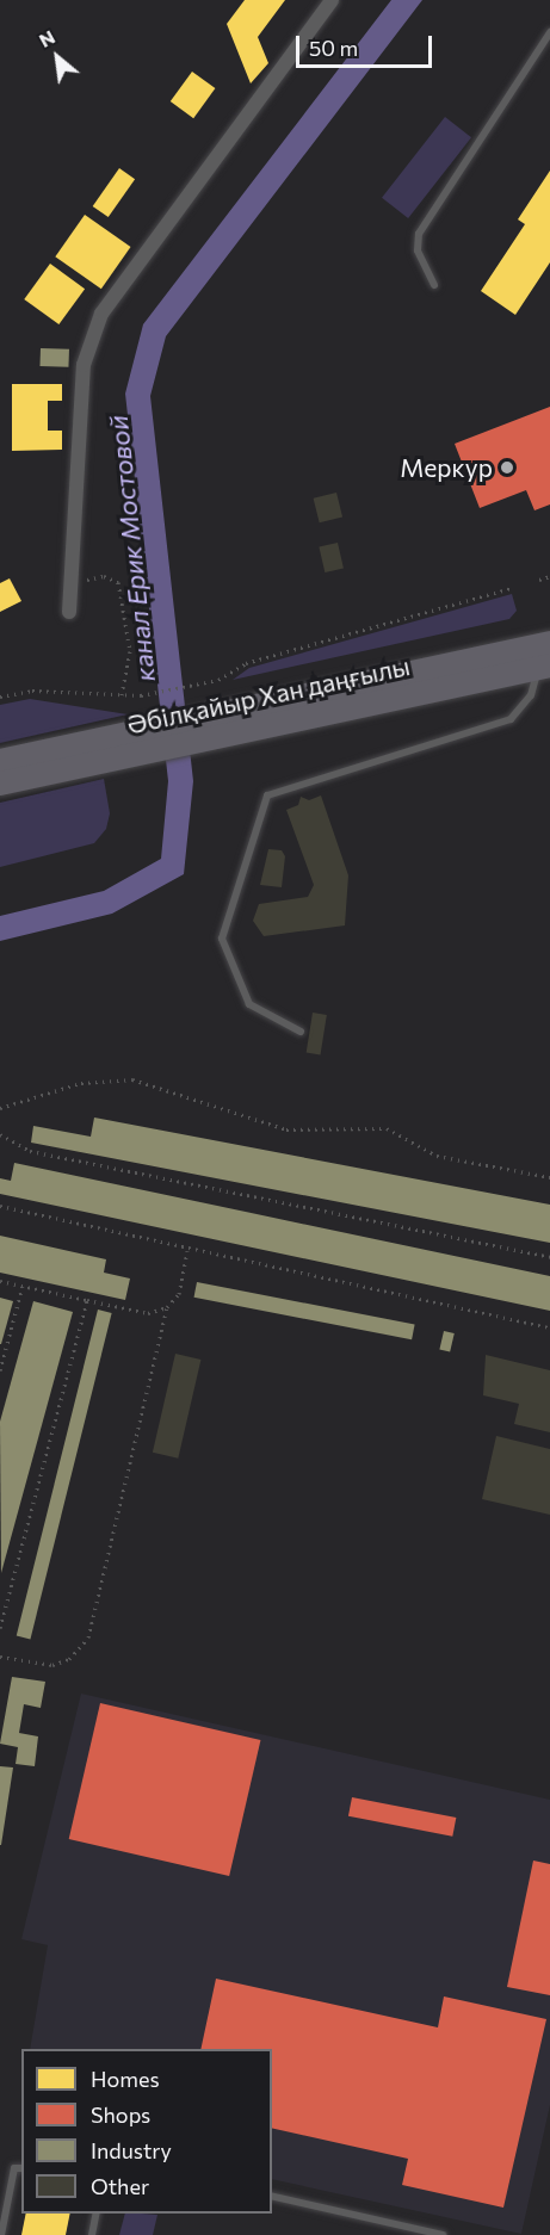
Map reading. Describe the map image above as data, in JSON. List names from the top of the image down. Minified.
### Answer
{"streets":{"main road":["Әбілқайыр Хан даңғылы"]},"water":["канал Ерик Мостовой"],"places":["Меркур"],"legend":["Homes","Shops","Industry","Other"],"scale_bar":"50 m","north":"top left"}
